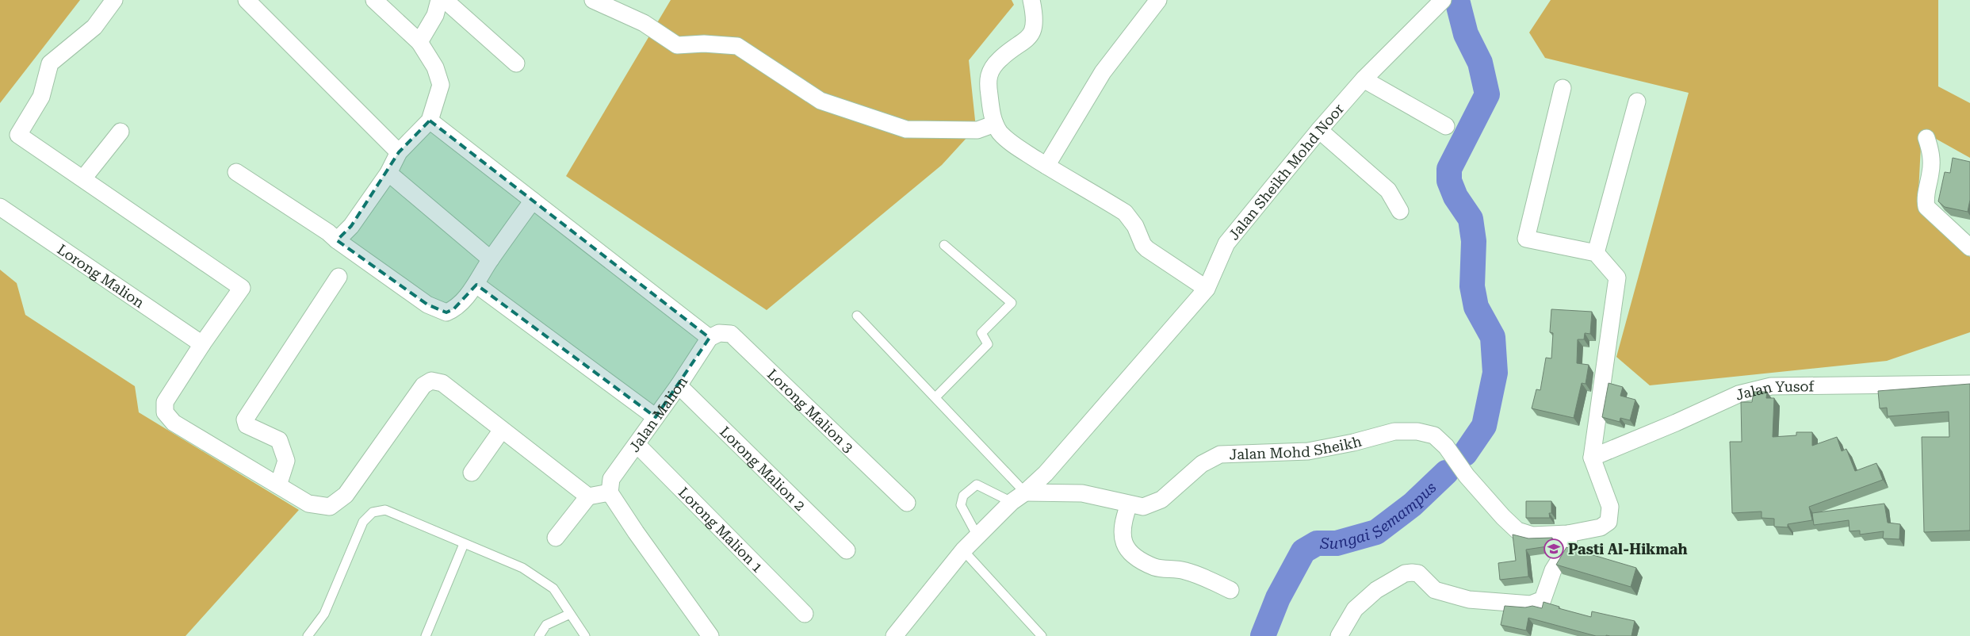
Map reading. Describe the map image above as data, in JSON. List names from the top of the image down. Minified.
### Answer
{"streets":{"street":["Jalan Sheikh Mohd Noor","Lorong Malion","Jalan Yusof","Lorong Malion 3","Jalan Malion","Jalan Mohd Sheikh","Lorong Malion 2","Lorong Malion 1"]},"crossings":[["Jalan Sheikh Mohd Noor","Jalan Mohd Sheikh"],["Jalan Yusof","Jalan Mohd Sheikh"],["Lorong Malion 3","Jalan Malion"],["Jalan Malion","Lorong Malion 2"],["Jalan Malion","Lorong Malion 1"]],"water":["Sungai Semampus"],"places":{"school or university":["Pasti Al-Hikmah"]}}
